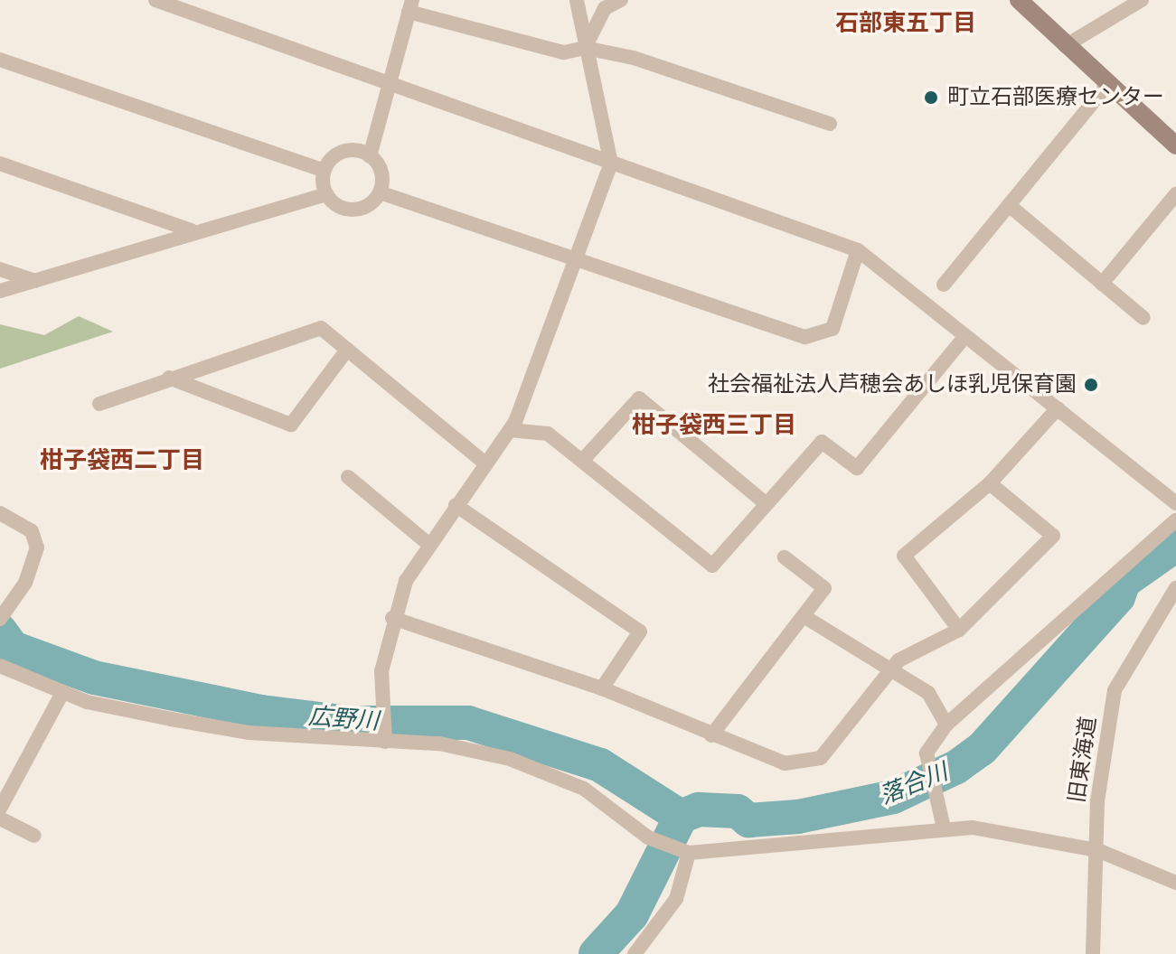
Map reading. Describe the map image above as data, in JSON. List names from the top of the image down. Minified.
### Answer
{"streets":{"street":["旧東海道"]},"districts":["石部東五丁目","柑子袋西三丁目","柑子袋西二丁目"],"water":["広野川","落合川"],"places":["町立石部医療センター","社会福祉法人芦穂会あしほ乳児保育園"]}
